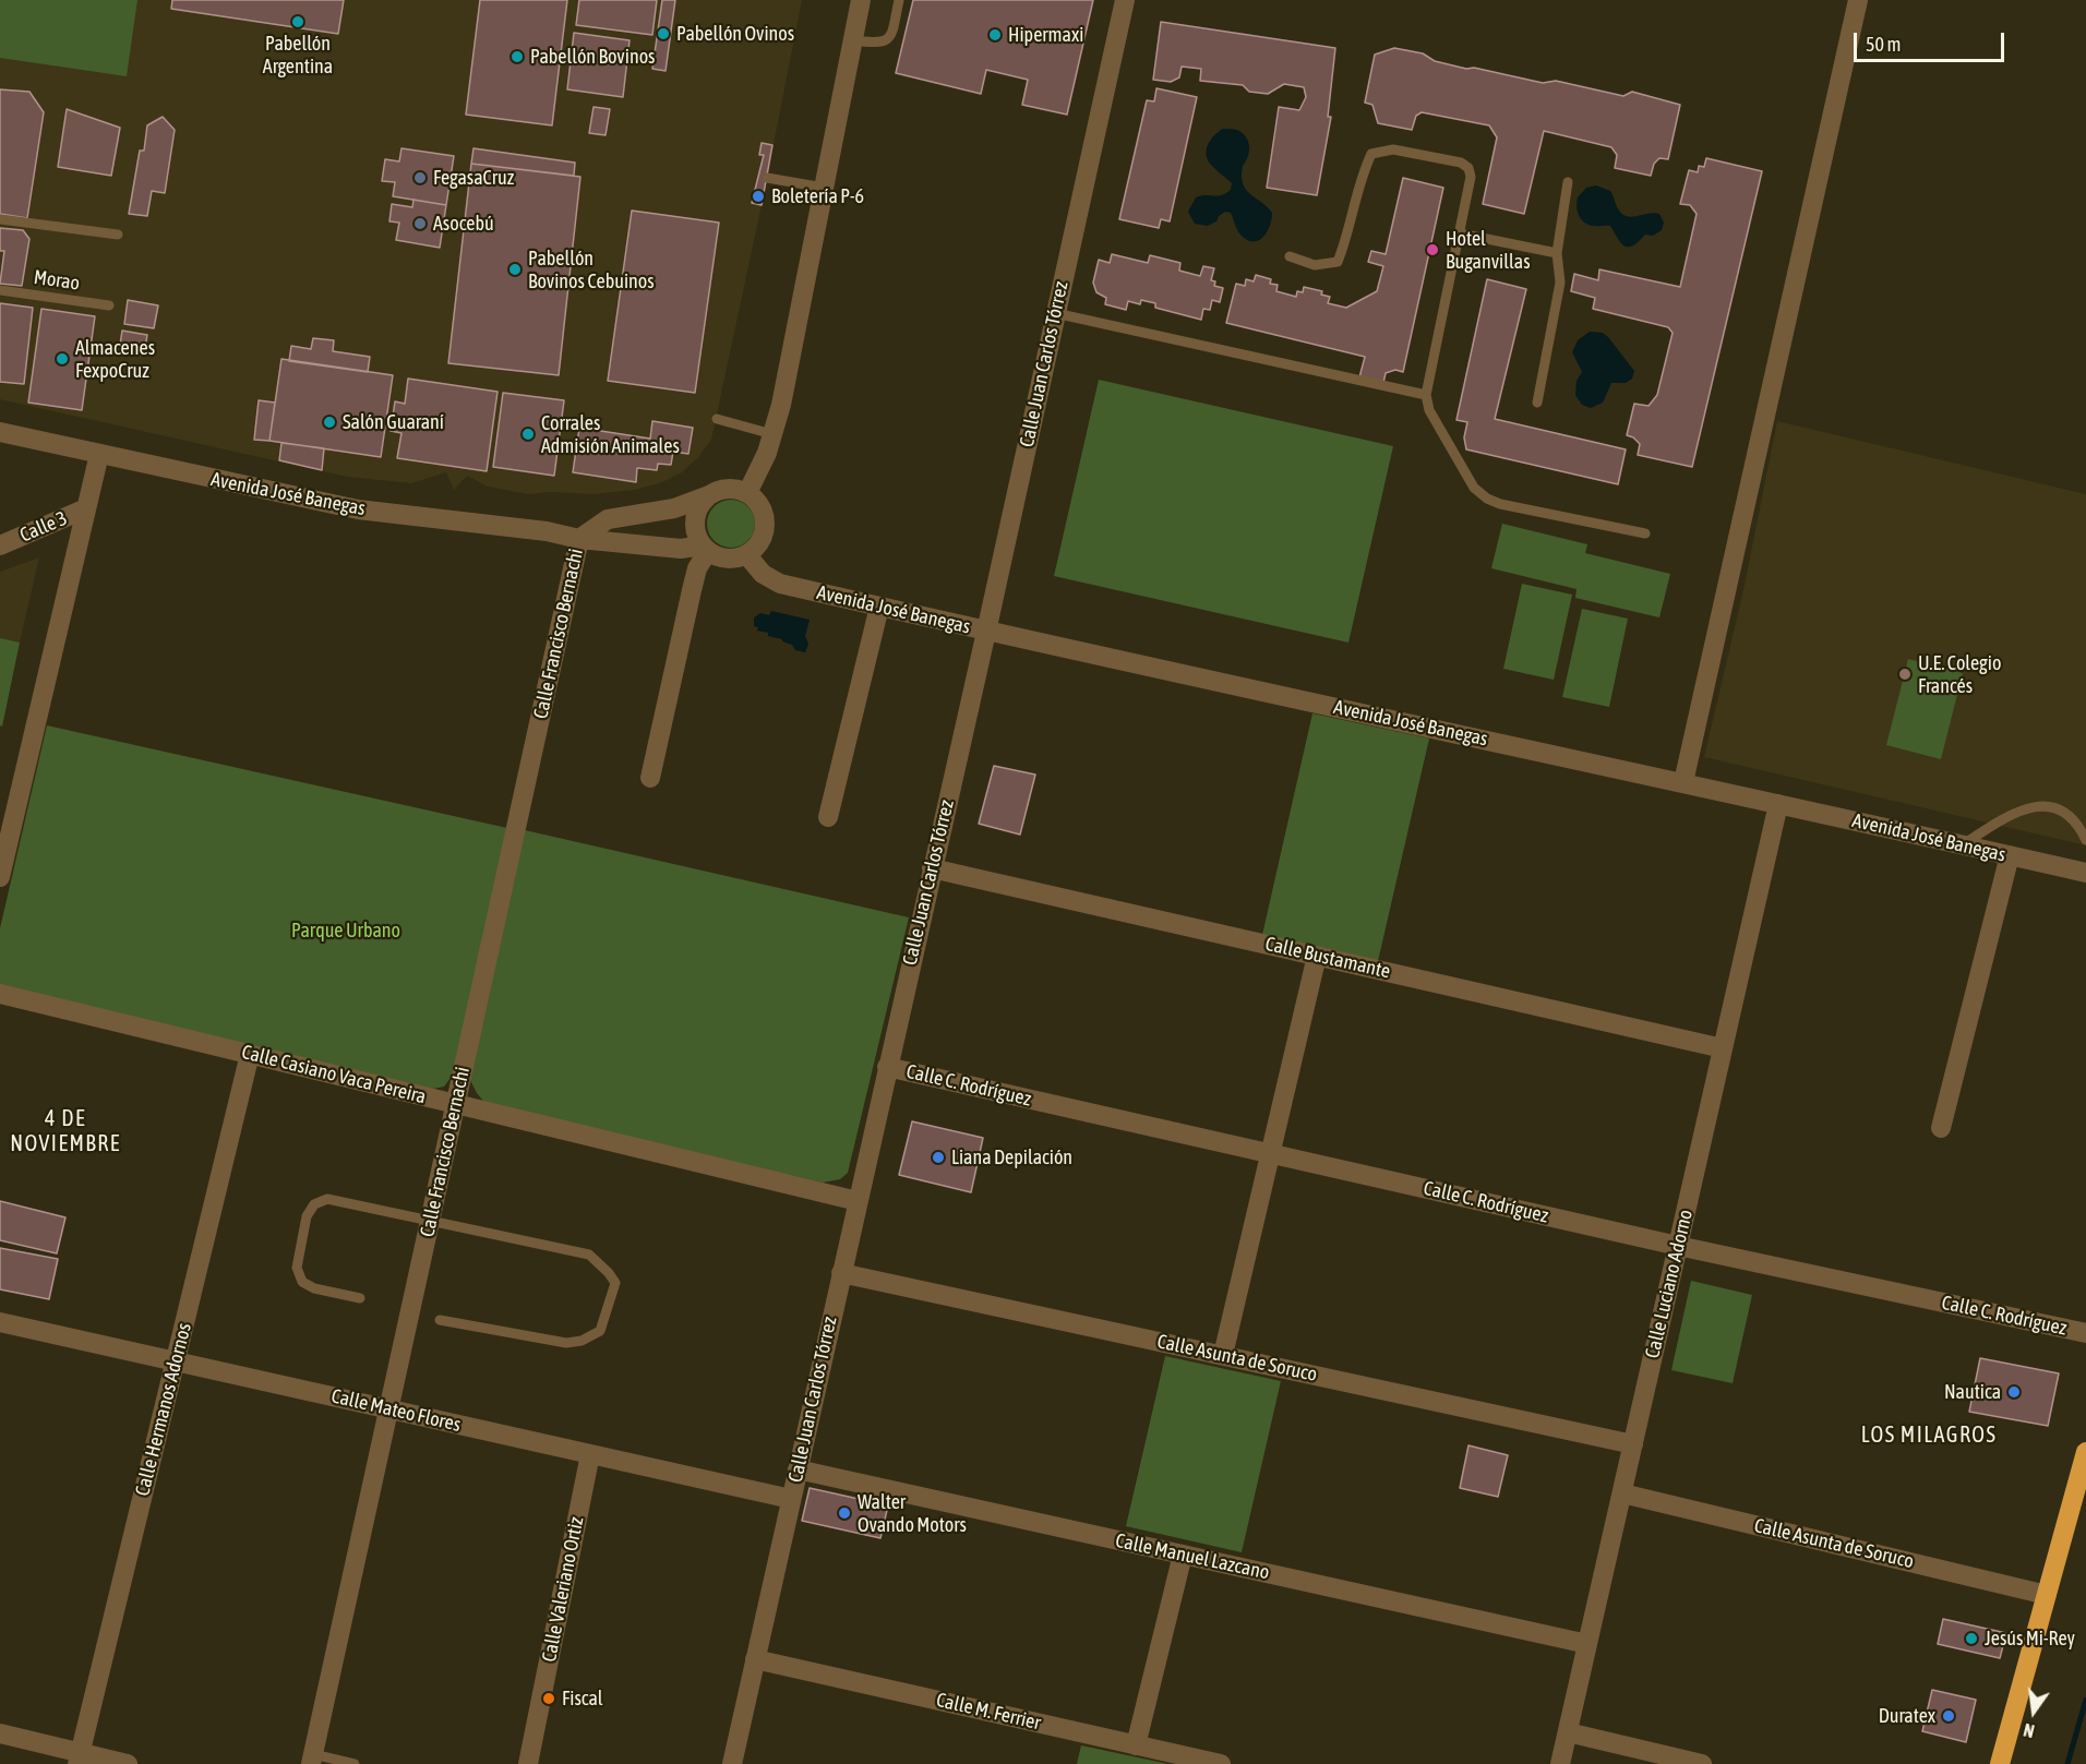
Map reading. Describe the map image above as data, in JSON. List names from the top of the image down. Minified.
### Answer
{"streets":{"street":["Calle Juan Carlos Tórrez","Avenida José Banegas","Calle 3","Calle Francisco Bernachi","Calle Bustamante","Calle Casiano Vaca Pereira","Calle C. Rodríguez","Calle Luciano Adorno","Calle Asunta de Soruco","Calle Hermanos Adornos","Calle Mateo Flores","Calle Manuel Lazcano","Calle Valeriano Ortiz","Calle M. Ferrier"],"lane":["Morao"]},"crossings":[["Calle Juan Carlos Tórrez","Avenida José Banegas"],["Calle Juan Carlos Tórrez","Calle Bustamante"],["Calle Juan Carlos Tórrez","Calle Casiano Vaca Pereira"],["Calle Juan Carlos Tórrez","Calle C. Rodríguez"],["Calle Juan Carlos Tórrez","Calle Asunta de Soruco"],["Calle Juan Carlos Tórrez","Calle Mateo Flores"],["Calle Juan Carlos Tórrez","Calle Manuel Lazcano"],["Calle Juan Carlos Tórrez","Calle M. Ferrier"],["Avenida José Banegas","Calle Francisco Bernachi"],["Avenida José Banegas","Calle Luciano Adorno"],["Calle Francisco Bernachi","Calle Casiano Vaca Pereira"],["Calle Francisco Bernachi","Calle Mateo Flores"],["Calle Bustamante","Calle Luciano Adorno"],["Calle Casiano Vaca Pereira","Calle Hermanos Adornos"],["Calle C. Rodríguez","Calle Luciano Adorno"],["Calle Luciano Adorno","Calle Asunta de Soruco"],["Calle Luciano Adorno","Calle Manuel Lazcano"],["Calle Hermanos Adornos","Calle Mateo Flores"],["Calle Mateo Flores","Calle Valeriano Ortiz"]],"districts":["4 DE NOVIEMBRE","LOS MILAGROS"],"parks":["Parque Urbano"],"places":["Pabellón Argentina","Pabellón Ovinos","Hipermaxi","Pabellón Bovinos","FegasaCruz","Boletería P-6","Asocebú","Hotel Buganvillas","Pabellón Bovinos Cebuinos","Almacenes FexpoCruz","Salón Guaraní","Corrales Admisión Animales","U.E. Colegio Francés","Liana Depilación","Nautica","Walter Ovando Motors","Jesús Mi-Rey","Fiscal","Duratex"],"scale_bar":"50 m","north":"bottom"}
